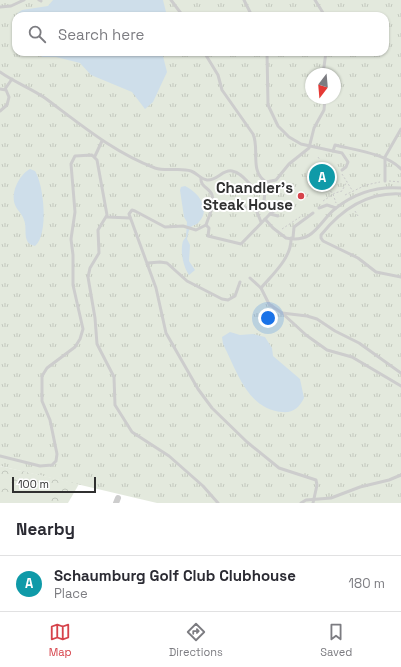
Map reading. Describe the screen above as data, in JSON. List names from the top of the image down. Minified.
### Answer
{"places":["Chandler's Steak House"],"scale_bar":"100 m","north":"bottom","page":{"search":"Search here","pins":"A","scale":"100 m","heading":"Nearby","list":[{"mark":"A","name":"Schaumburg Golf Club Clubhouse","note":"Place","value":"180 m"}],"nav":["Map","Directions","Saved"]}}
